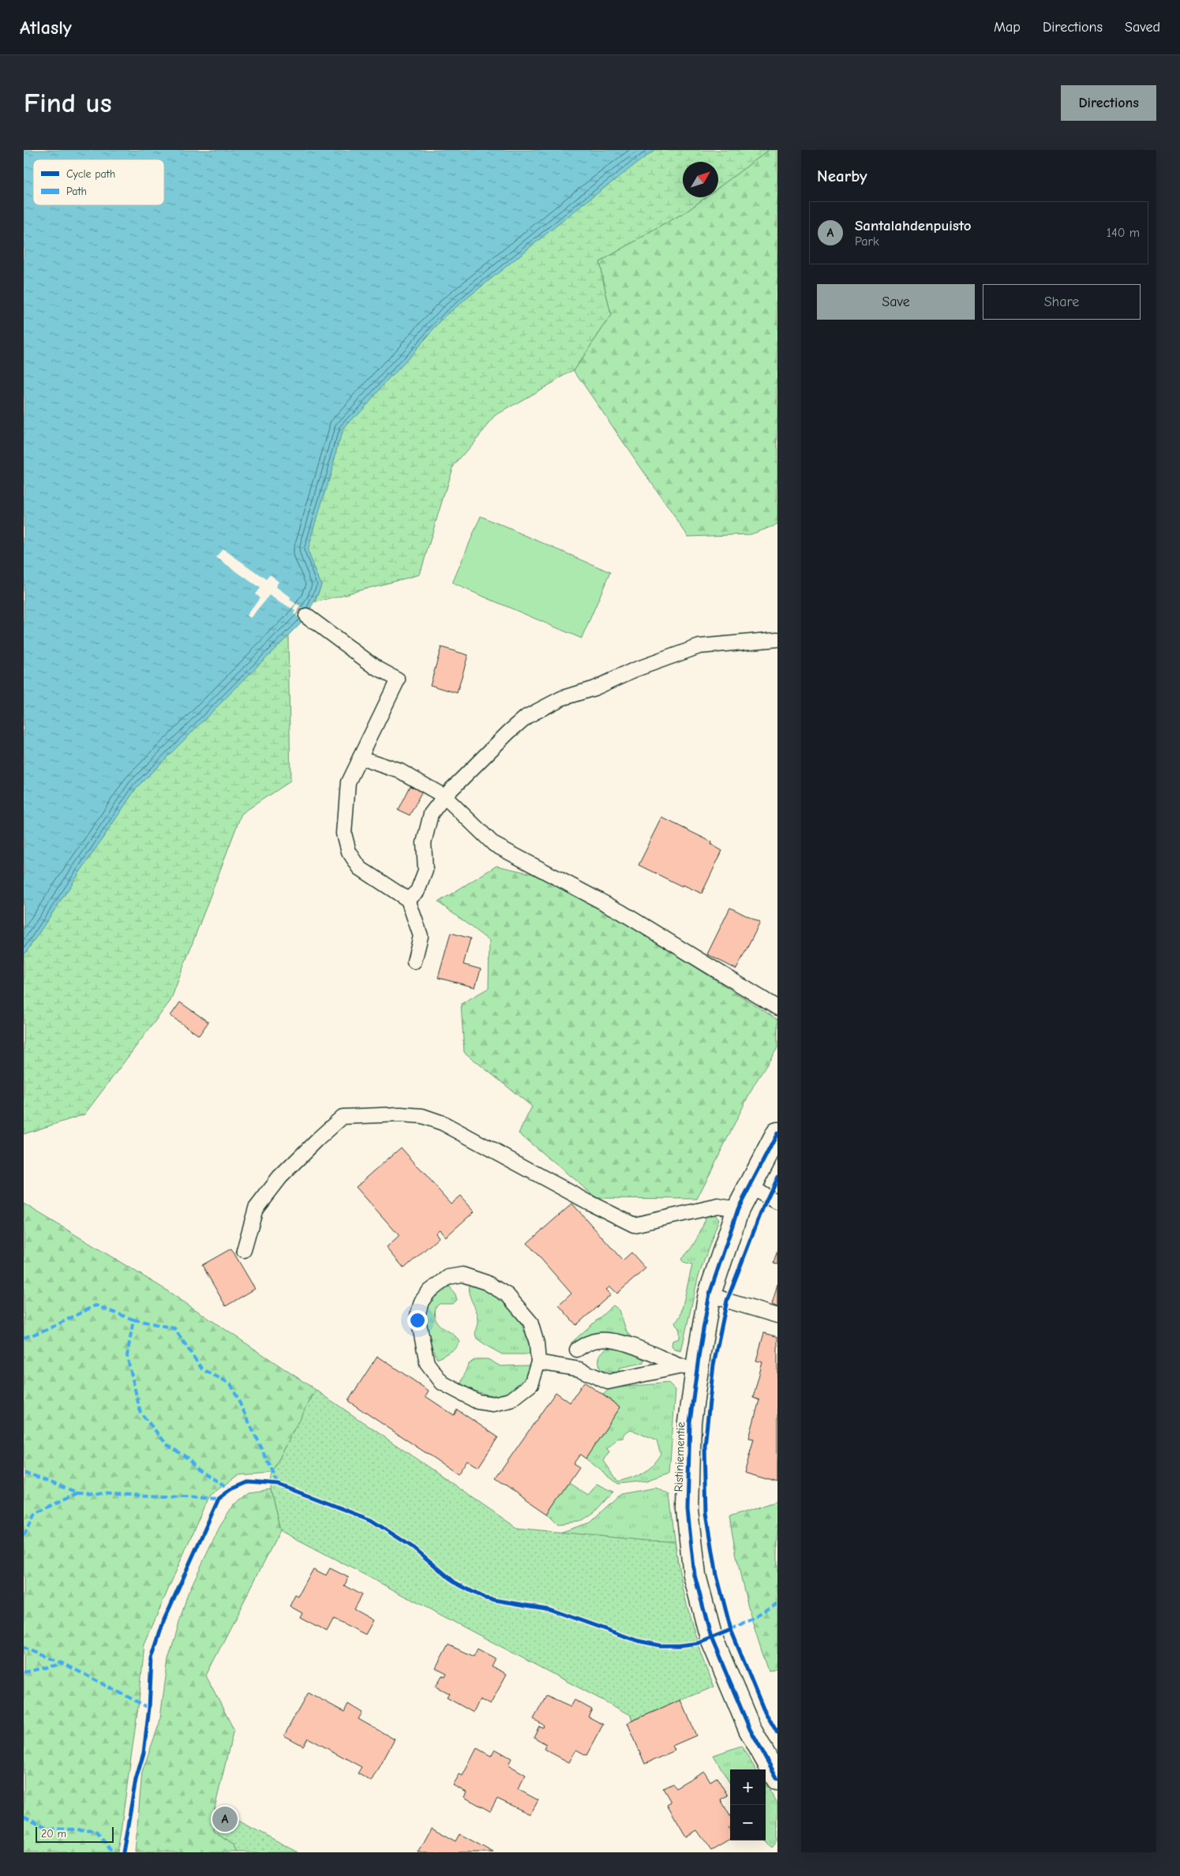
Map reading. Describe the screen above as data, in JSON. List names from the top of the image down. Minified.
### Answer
{"streets":{"street":["Ristiniementie"]},"legend":["Cycle path","Path"],"scale_bar":"20 m","north":"top right","page":{"header":"Atlasly","nav":["Map","Directions","Saved"],"buttons":["Directions",["Save","Share"]],"title":"Find us","heading":"Nearby","list":[{"mark":"A","name":"Santalahdenpuisto","note":"Park","value":"140 m"}],"map_buttons":["+","−"],"pins":"A","scale":"20 m"}}
